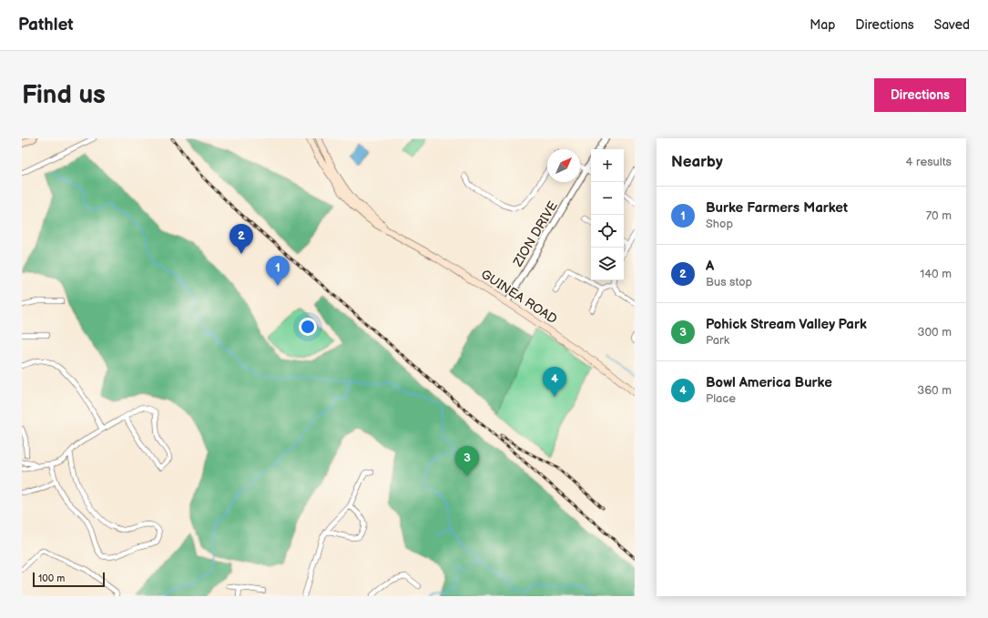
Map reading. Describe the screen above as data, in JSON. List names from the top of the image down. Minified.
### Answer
{"streets":{"main road":["GUINEA ROAD"],"street":["ZION DRIVE"]},"crossings":[["ZION DRIVE","GUINEA ROAD"]],"scale_bar":"100 m","north":"top right","page":{"header":"Pathlet","nav":["Map","Directions","Saved"],"buttons":"Directions","title":"Find us","heading":["Nearby","4 results"],"map_buttons":["+","−"],"list":[{"mark":"1","name":"Burke Farmers Market","note":"Shop","value":"70 m"},{"mark":"2","name":"A","note":"Bus stop","value":"140 m"},{"mark":"3","name":"Pohick Stream Valley Park","note":"Park","value":"300 m"},{"mark":"4","name":"Bowl America Burke","note":"Place","value":"360 m"}],"pins":["2","1","4","3"],"scale":"100 m"}}
